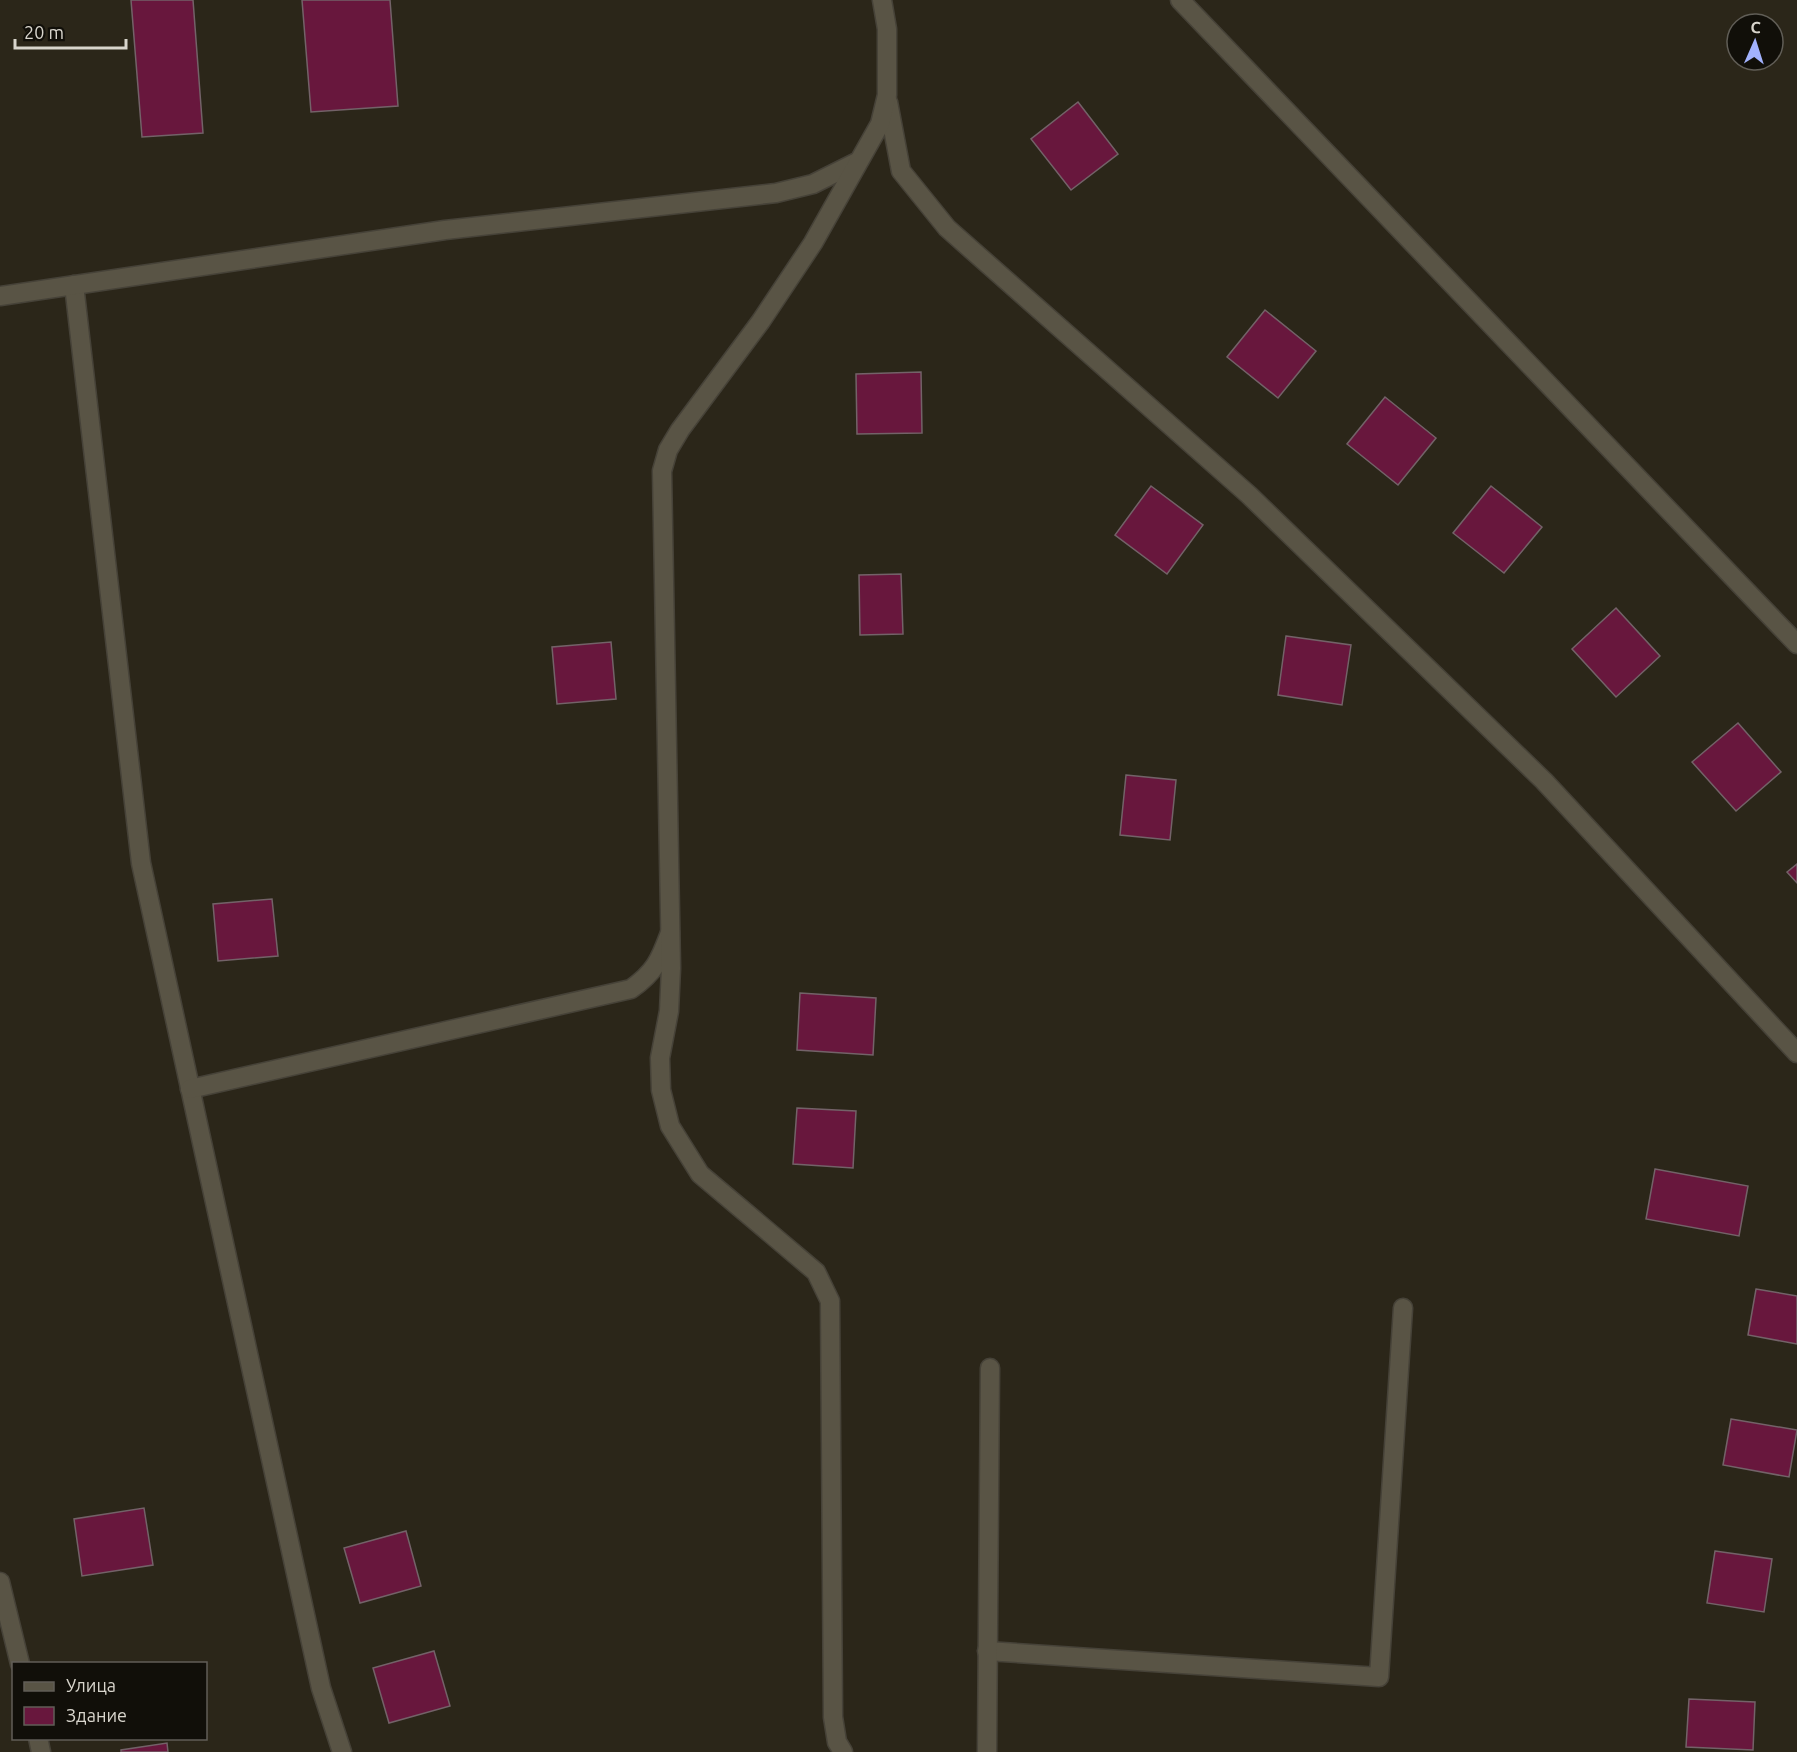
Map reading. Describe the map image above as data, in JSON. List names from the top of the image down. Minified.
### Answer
{"legend":["Улица","Здание"],"scale_bar":"20 m","north":"top"}
